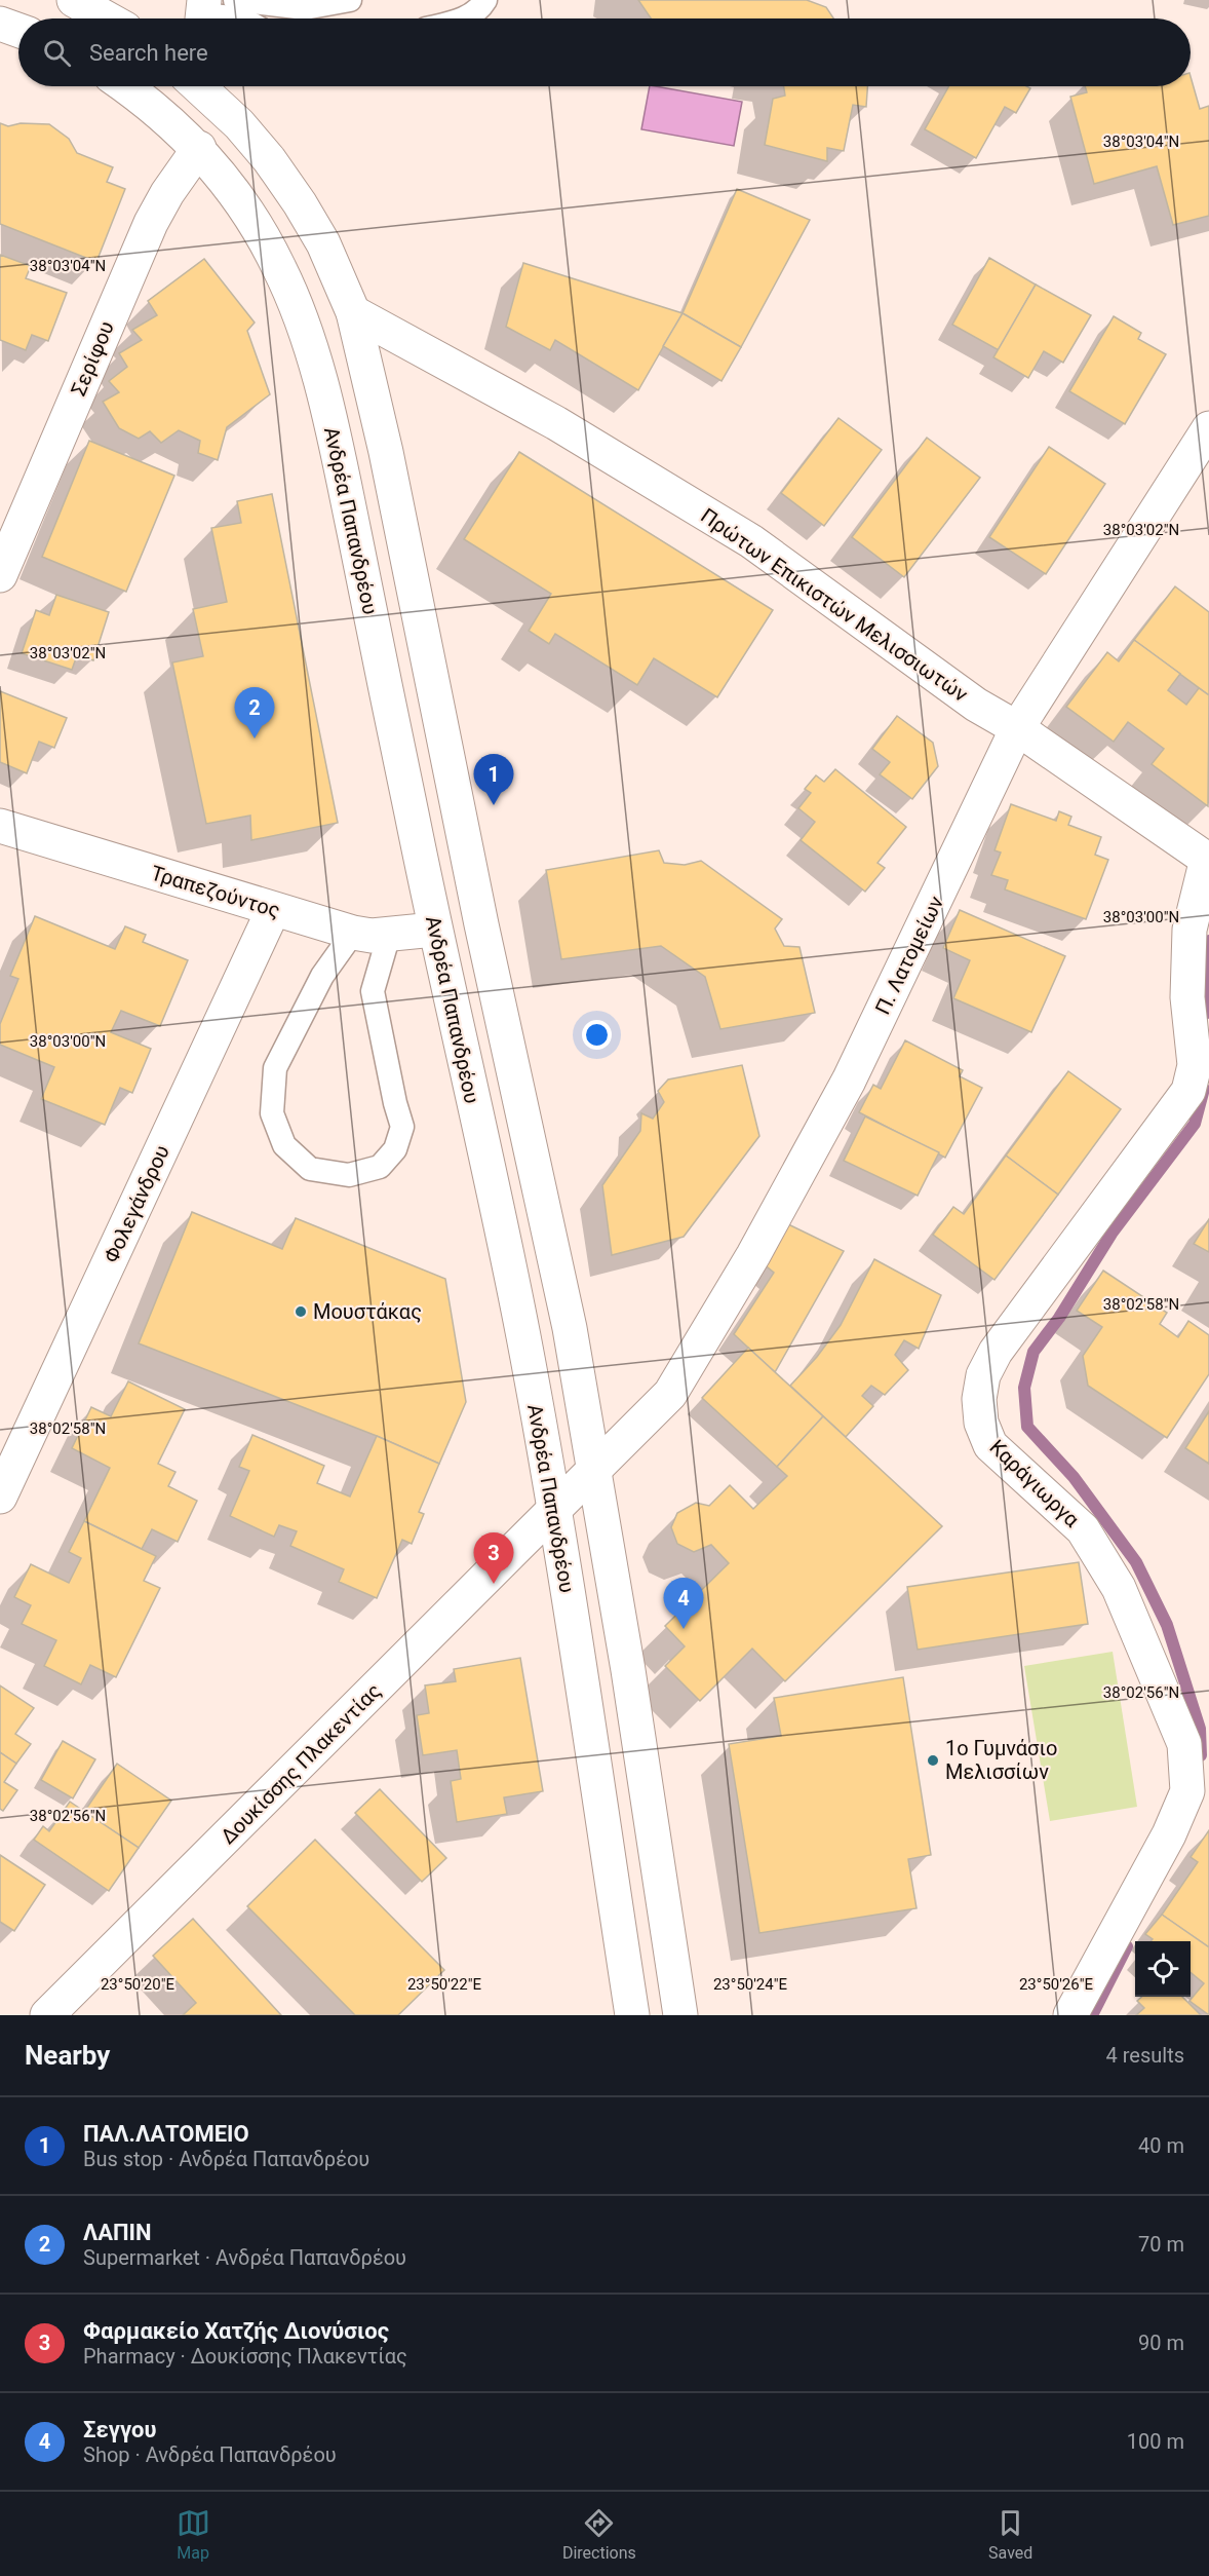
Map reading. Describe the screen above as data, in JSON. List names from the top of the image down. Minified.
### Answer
{"streets":{"street":["Σερίφου","Ανδρέα Παπανδρέου","Πρώτων Επικιστών Μελισσιωτών","Τραπεζούντος","Π. Λατομείων","Φολεγάνδρου","Καράγιωργα","Δουκίσσης Πλακεντίας"]},"crossings":[["Σερίφου","Ανδρέα Παπανδρέου"],["Ανδρέα Παπανδρέου","Τραπεζούντος"],["Ανδρέα Παπανδρέου","Π. Λατομείων"],["Ανδρέα Παπανδρέου","Δουκίσσης Πλακεντίας"],["Πρώτων Επικιστών Μελισσιωτών","Π. Λατομείων"],["Πρώτων Επικιστών Μελισσιωτών","Καράγιωργα"],["Τραπεζούντος","Φολεγάνδρου"],["Π. Λατομείων","Δουκίσσης Πλακεντίας"]],"places":["Μουστάκας","1ο Γυμνάσιο Μελισσίων"],"page":{"search":"Search here","pins":["2","1","3","4"],"heading":["Nearby","4 results"],"list":[{"mark":"1","name":"ΠΑΛ.ΛΑΤΟΜΕΙΟ","note":"Bus stop · Ανδρέα Παπανδρέου","value":"40 m"},{"mark":"2","name":"ΛΑΠΙΝ","note":"Supermarket · Ανδρέα Παπανδρέου","value":"70 m"},{"mark":"3","name":"Φαρμακείο Χατζής Διονύσιος","note":"Pharmacy · Δουκίσσης Πλακεντίας","value":"90 m"},{"mark":"4","name":"Σεγγου","note":"Shop · Ανδρέα Παπανδρέου","value":"100 m"}],"nav":["Map","Directions","Saved"]},"coordinates":["38°03'04\"N","38°03'02\"N","38°03'00\"N","38°02'58\"N","38°02'56\"N","23°50'20\"E","23°50'22\"E","23°50'24\"E","23°50'26\"E"]}
